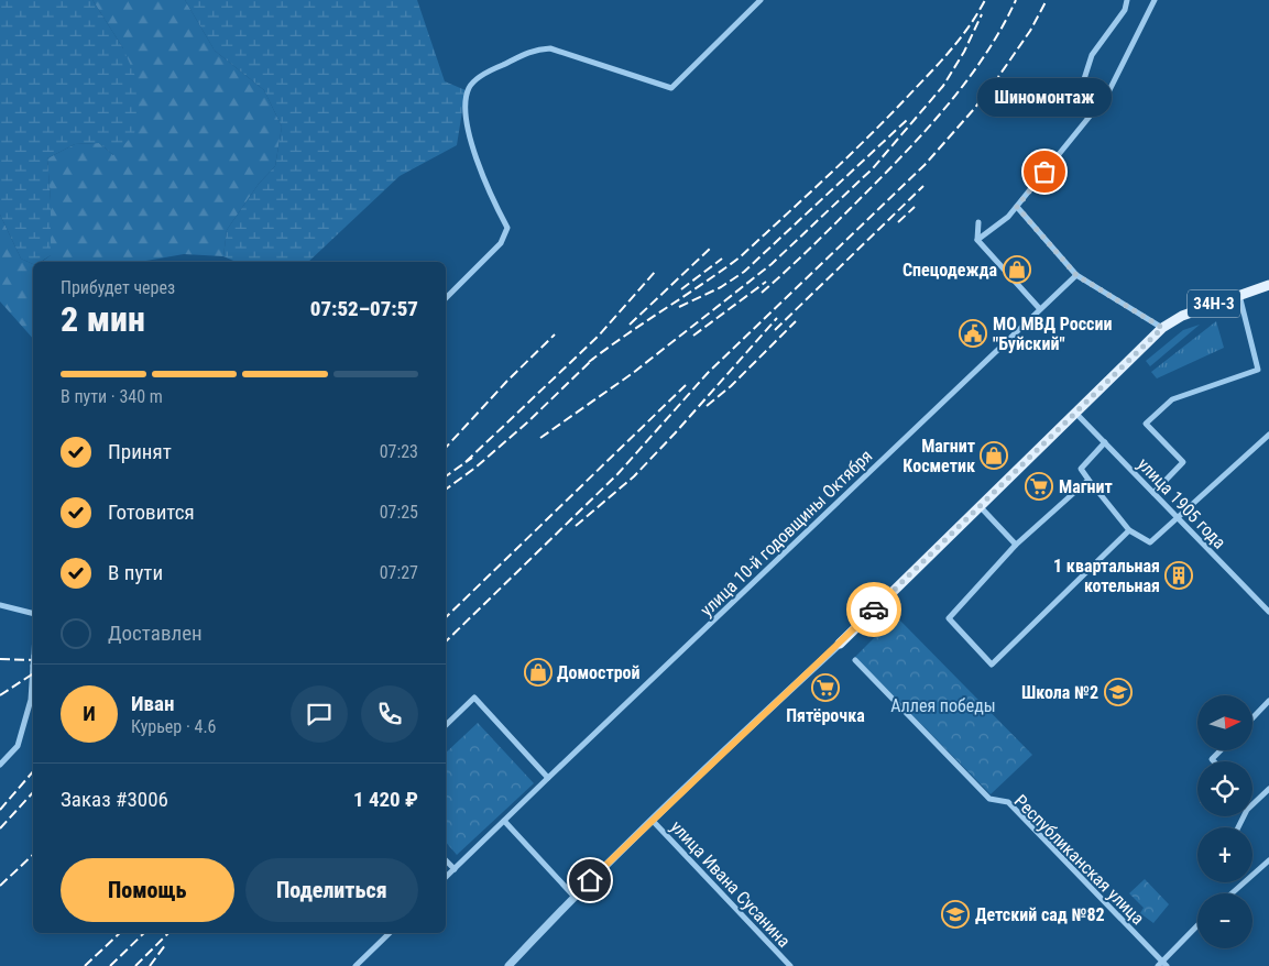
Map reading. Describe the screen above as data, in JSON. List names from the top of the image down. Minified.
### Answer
{"streets":{"main road":["34Н-3"],"street":["улица 1905 года","улица 10-й годовщины Октября","Республиканская улица","улица Ивана Сусанина"]},"crossings":[["34Н-3","улица 1905 года"],["34Н-3","улица Ивана Сусанина"]],"parks":["Аллея победы"],"places":{"other":["Шиномонтаж"],"shop":["Спецодежда","Магнит Косметик","Домострой"],"public building":["МО МВД России \"Буйский\""],"supermarket":["Магнит","Пятёрочка"],"building":["1 квартальная котельная"],"school or university":["Школа №2","Детский сад №82"]},"north":"right","page":{"bubble":"Шиномонтаж","heading":["2 мин","Прибудет через","07:52–07:57"],"panel":["Иван","Курьер · 4.6","Заказ #3006","1 420 ₽"],"bar":"В пути · 340 m","list":[["Принят","07:23"],["Готовится","07:25"],["В пути","07:27"],"Доставлен"],"round":"И","map_buttons":["+","−"],"buttons":["Помощь","Поделиться"]}}
